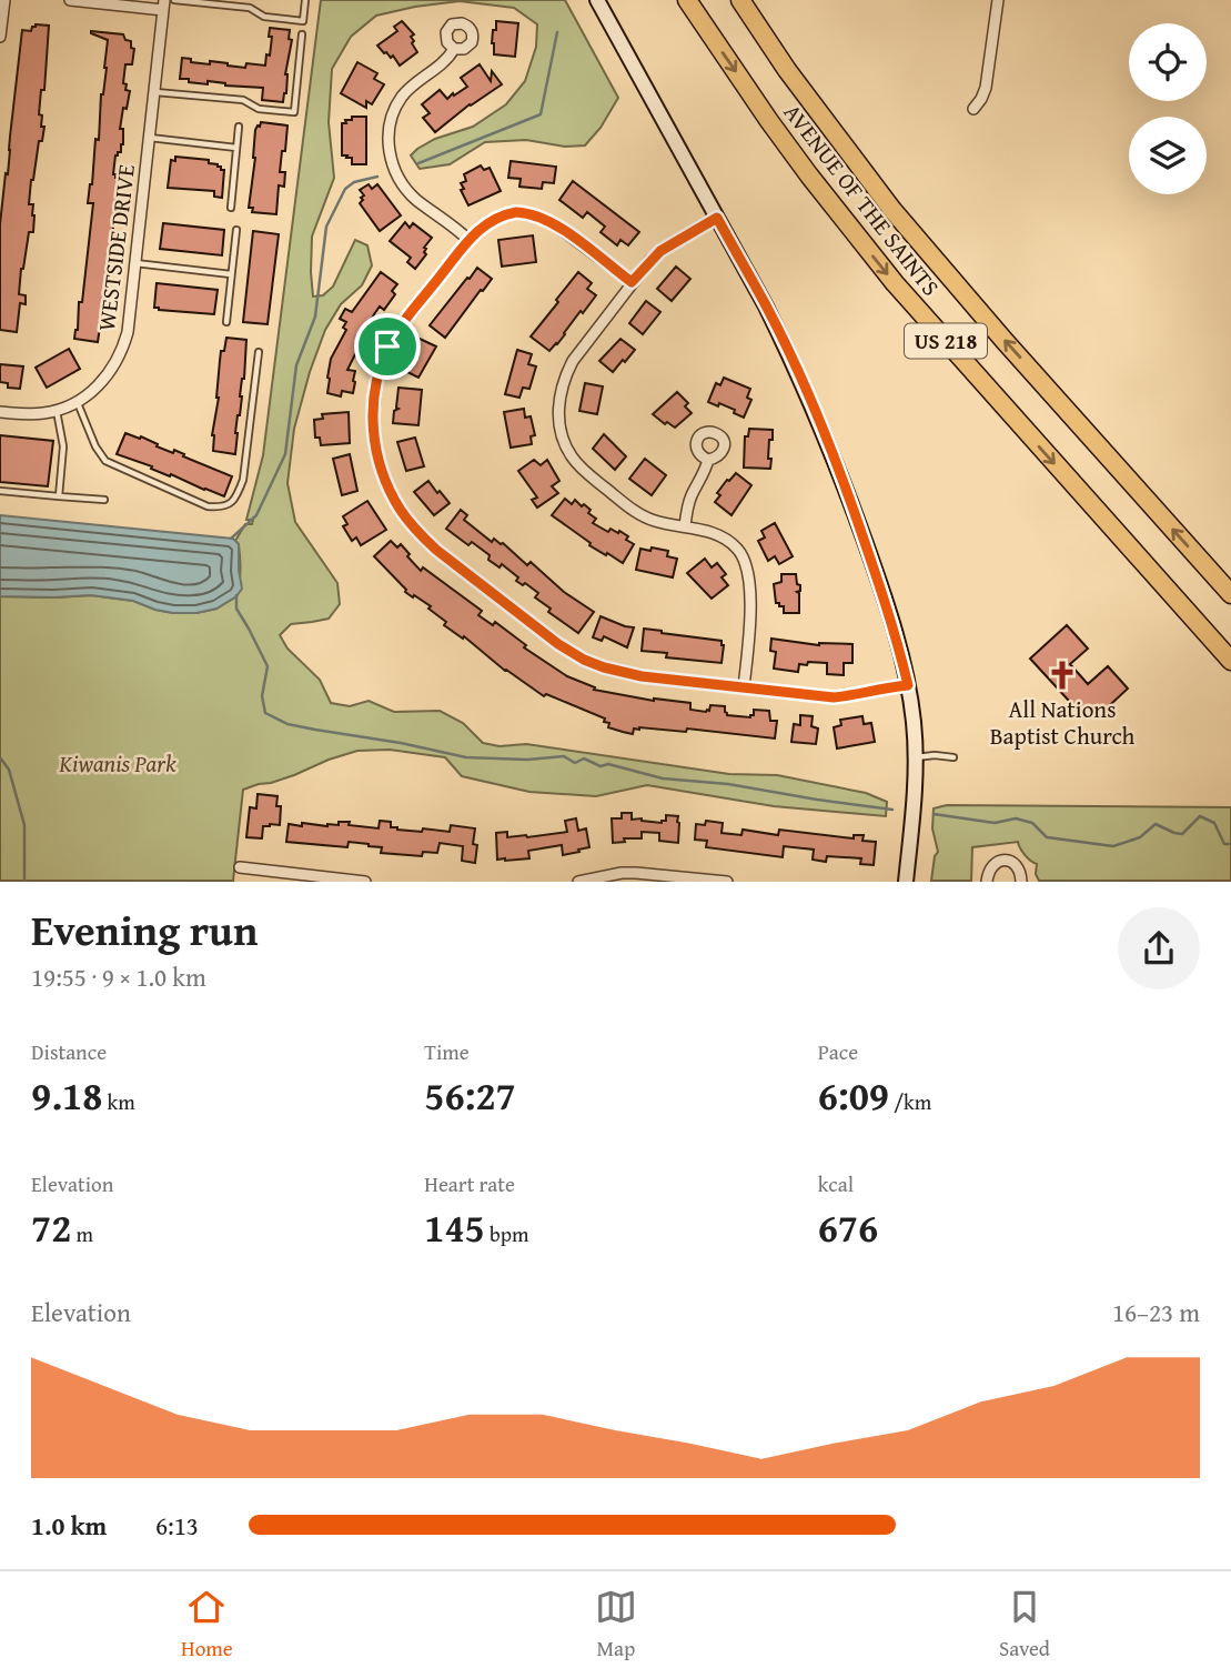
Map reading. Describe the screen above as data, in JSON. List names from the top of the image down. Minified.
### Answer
{"streets":{"highway":["AVENUE OF THE SAINTS","US 218"],"street":["WESTSIDE DRIVE"]},"parks":["Kiwanis Park"],"places":{"church":["All Nations Baptist Church"]},"page":{"heading":["Evening run","19:55 · 9 × 1.0 km"],"stats":[["Distance","9.18 km"],["Time","56:27"],["Pace","6:09 /km"],["Elevation","72 m"],["Heart rate","145 bpm"],["kcal","676"]],"chart":["Elevation","16–23 m"],"list":[{"name":"1.0 km","note":"6:13"}],"tabs":["Home","Map","Saved"]}}
